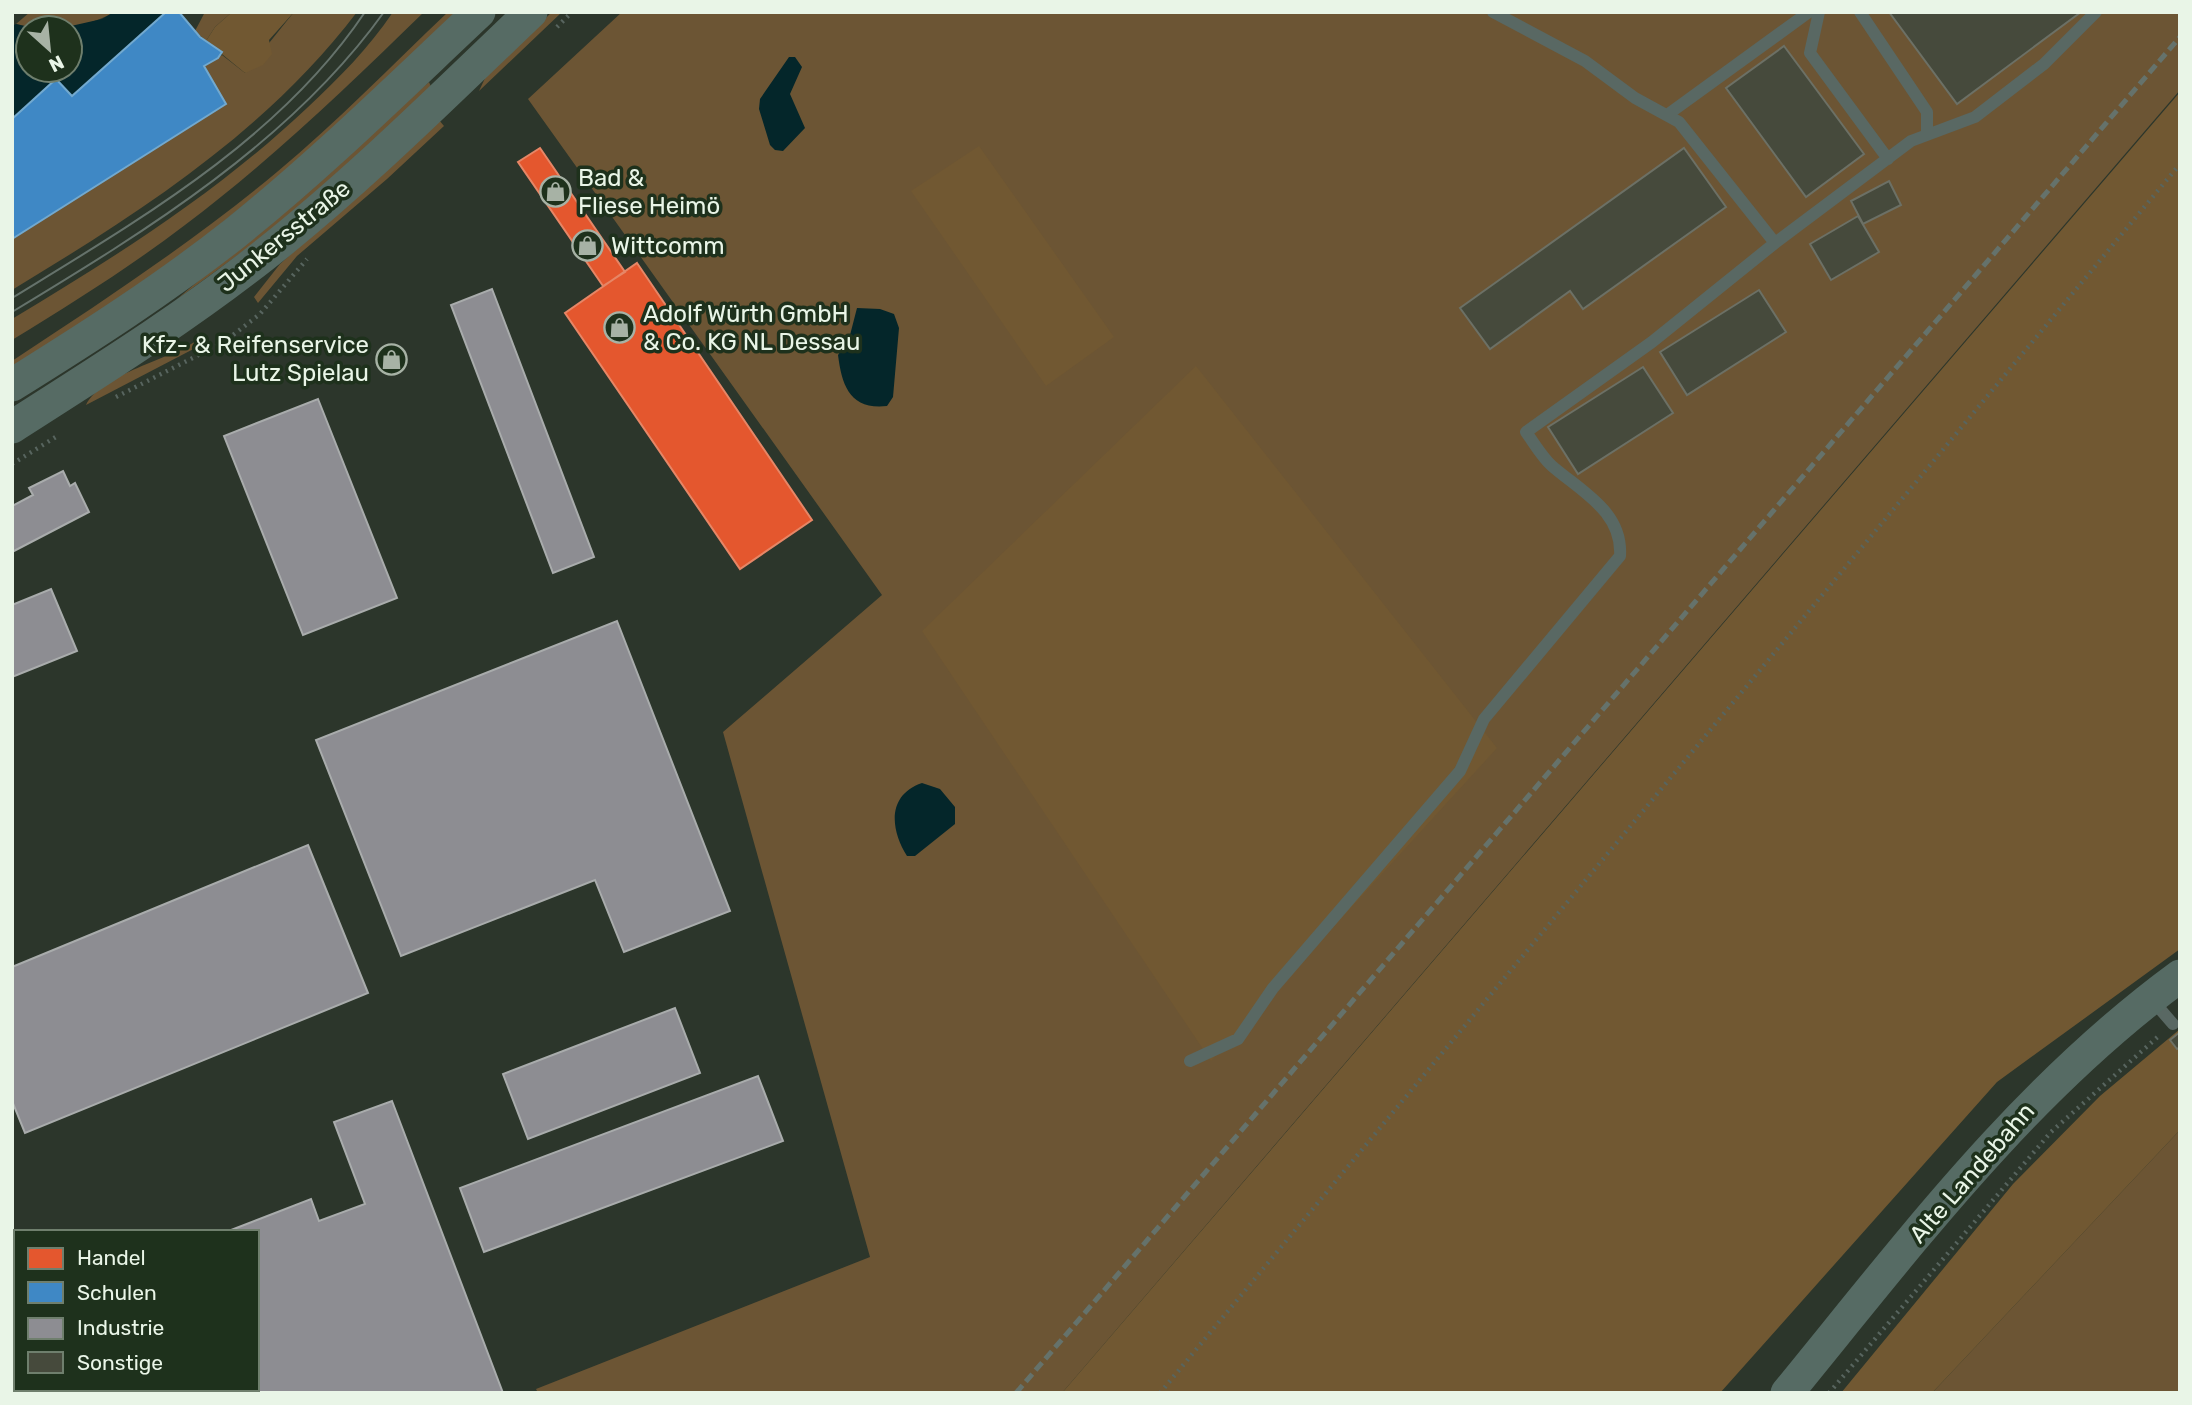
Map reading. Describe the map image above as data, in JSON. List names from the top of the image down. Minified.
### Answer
{"streets":{"main road":["Junkersstraße","Alte Landebahn"]},"places":{"shop":["Bad & Fliese Heimö","Wittcomm","Adolf Würth GmbH & Co. KG NL Dessau","Kfz- & Reifenservice Lutz Spielau"]},"legend":["Handel","Schulen","Industrie","Sonstige"],"north":"bottom right"}
